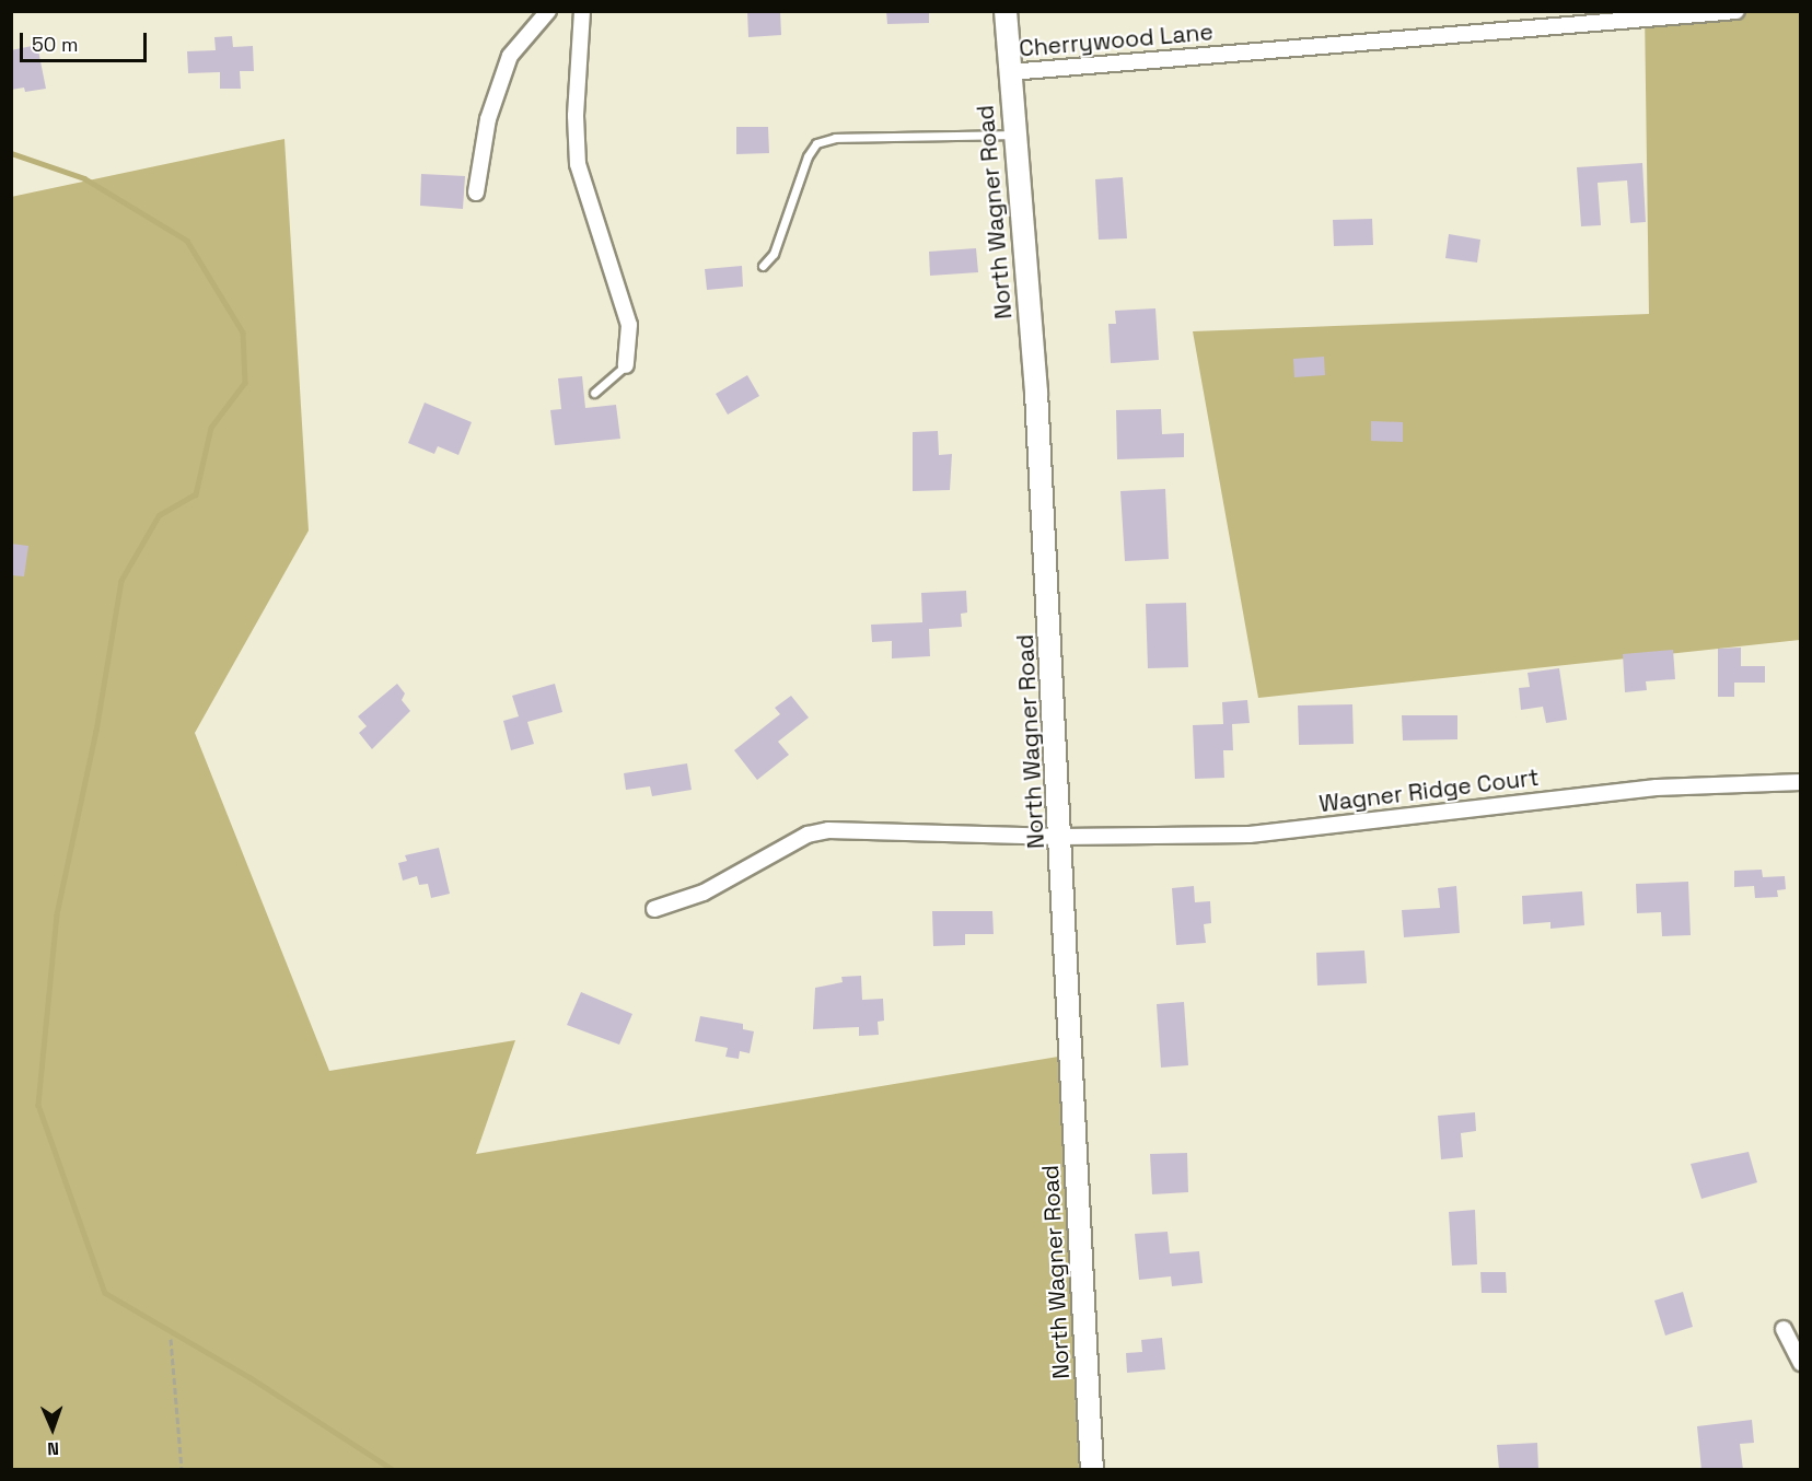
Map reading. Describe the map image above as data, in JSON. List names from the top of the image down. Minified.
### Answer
{"streets":{"main road":["North Wagner Road"],"street":["Cherrywood Lane","Wagner Ridge Court"]},"crossings":[["Cherrywood Lane","North Wagner Road"],["North Wagner Road","Wagner Ridge Court"]],"scale_bar":"50 m","north":"bottom"}
